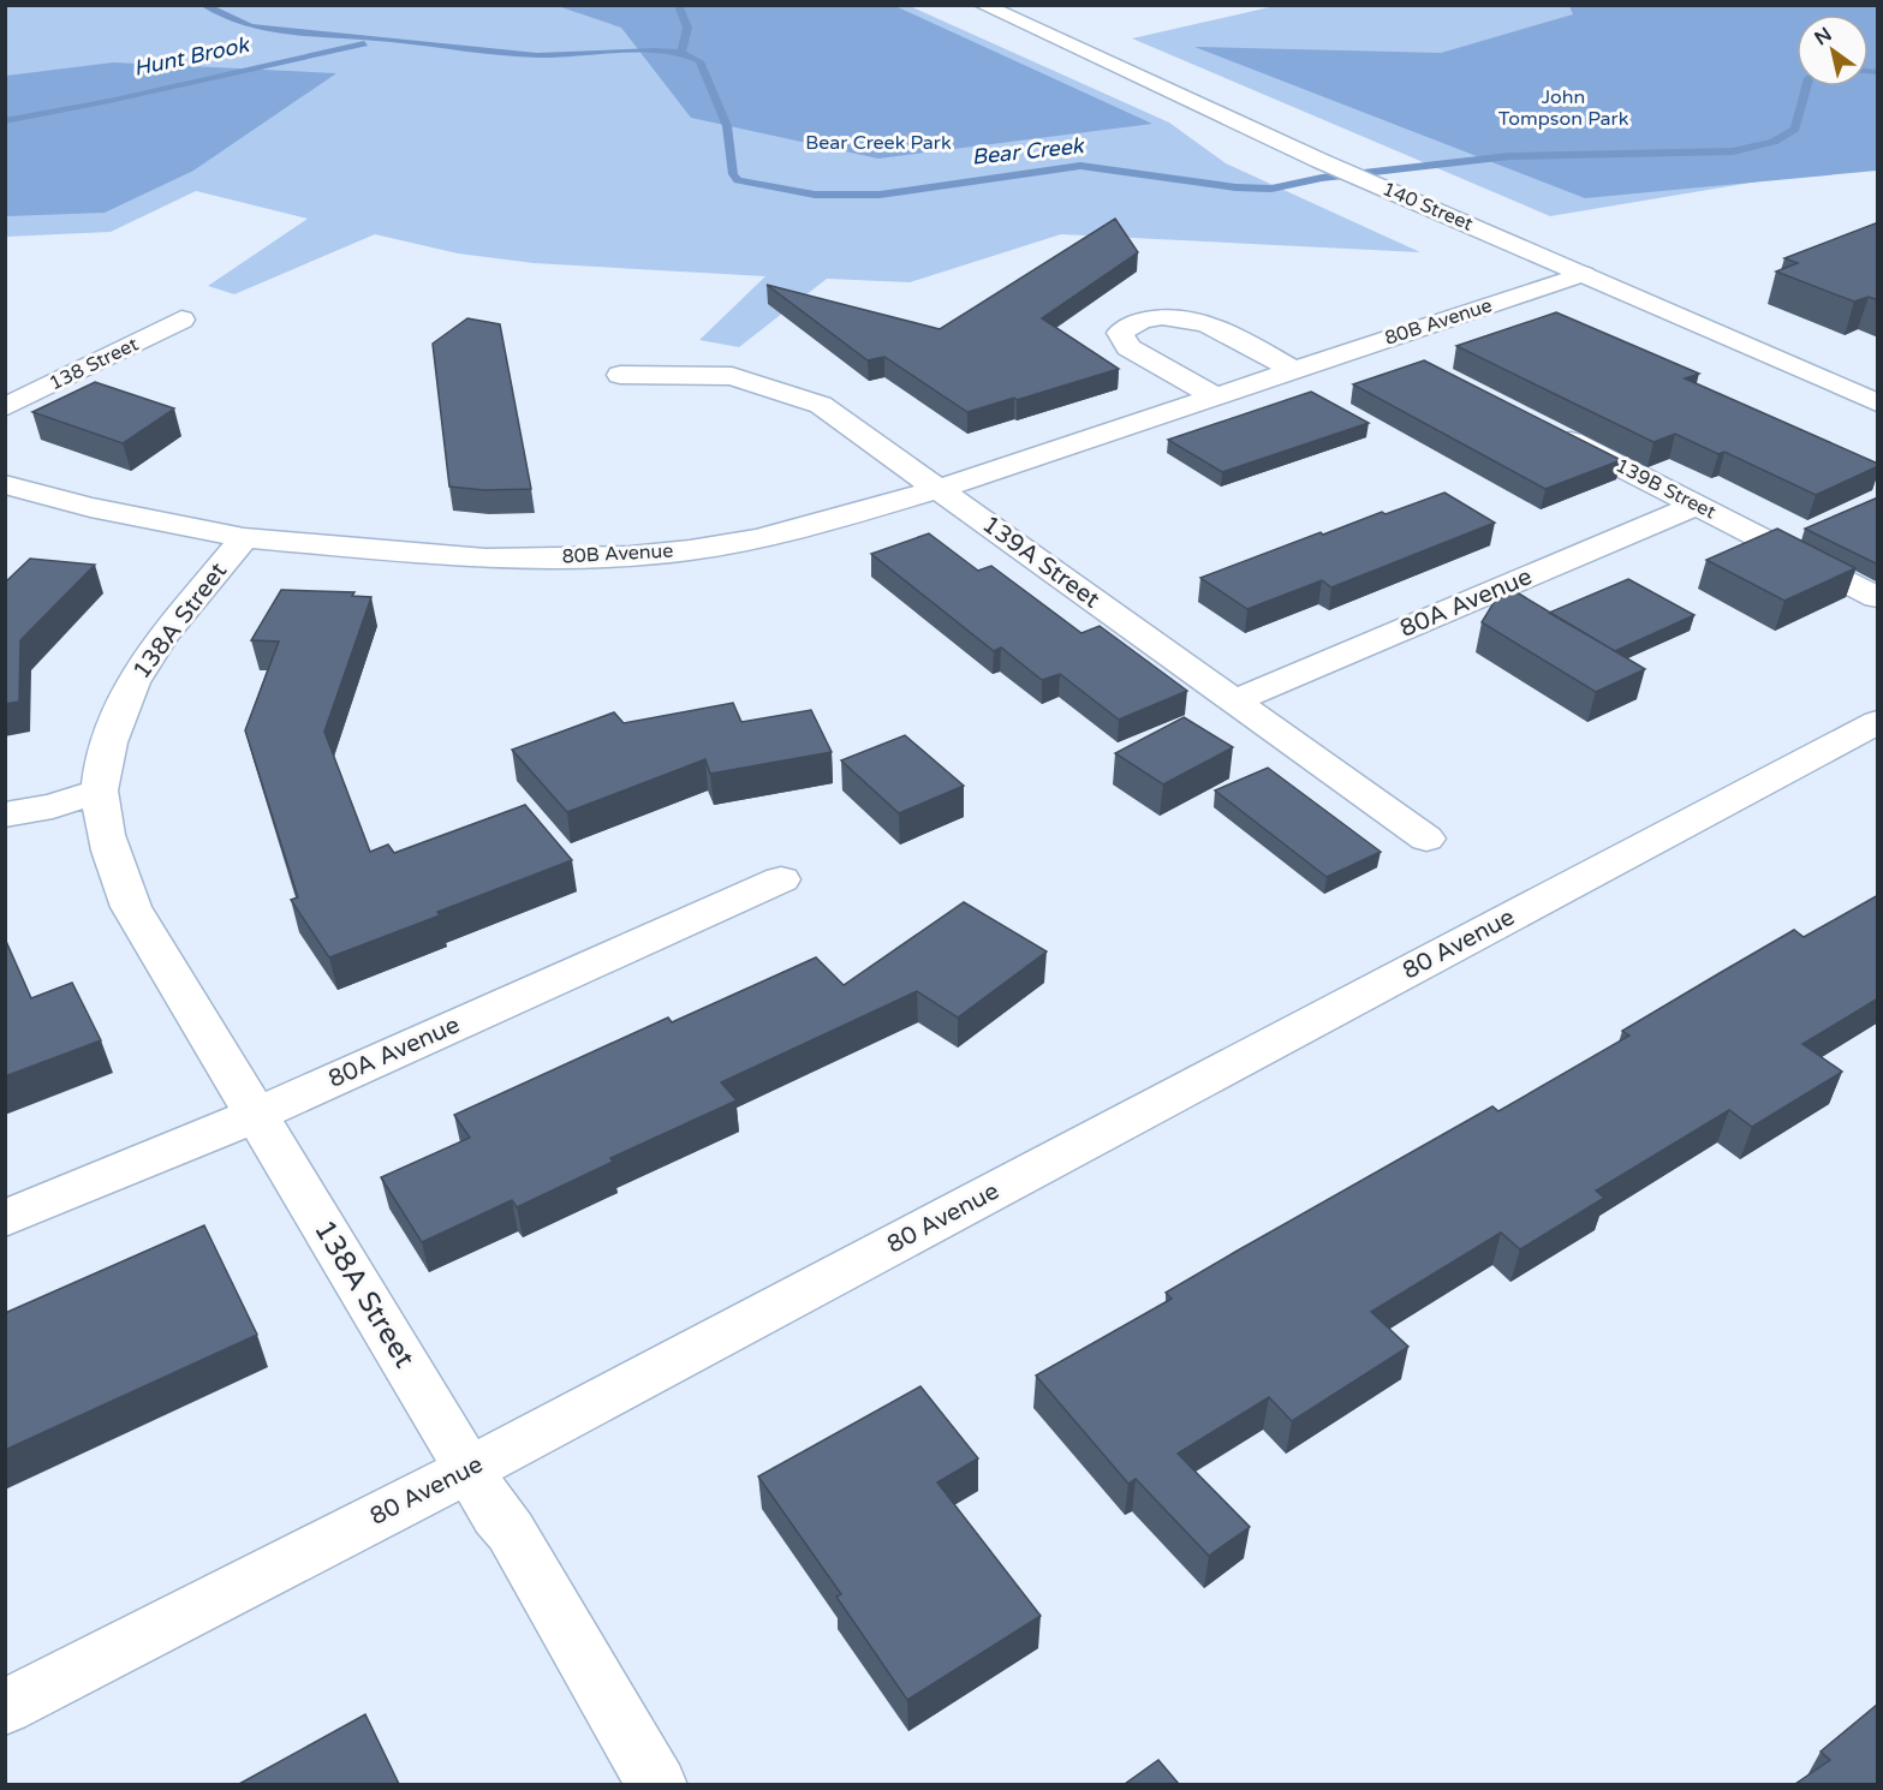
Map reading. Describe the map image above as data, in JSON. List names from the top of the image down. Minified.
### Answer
{"streets":{"street":["140 Street","80B Avenue","138 Street","139B Street","139A Street","80A Avenue","138A Street","80 Avenue"]},"crossings":[["140 Street","80B Avenue"],["80B Avenue","139A Street"],["80B Avenue","138A Street"],["139B Street","80A Avenue"],["139A Street","80A Avenue"],["80A Avenue","138A Street"],["138A Street","80 Avenue"]],"water":["Hunt Brook","Bear Creek"],"parks":["John Tompson Park","Bear Creek Park"],"north":"top left"}
